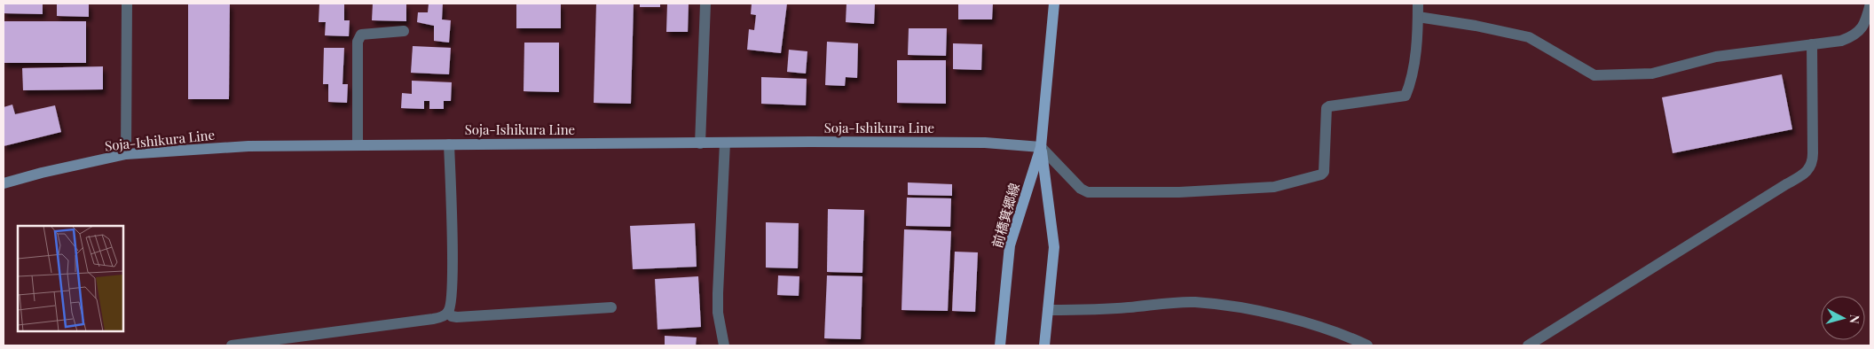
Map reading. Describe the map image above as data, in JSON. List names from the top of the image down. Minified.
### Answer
{"streets":{"main road":["Soja-Ishikura Line","前橋箕郷線"]},"crossings":[["Soja-Ishikura Line","前橋箕郷線"]],"north":"right"}
